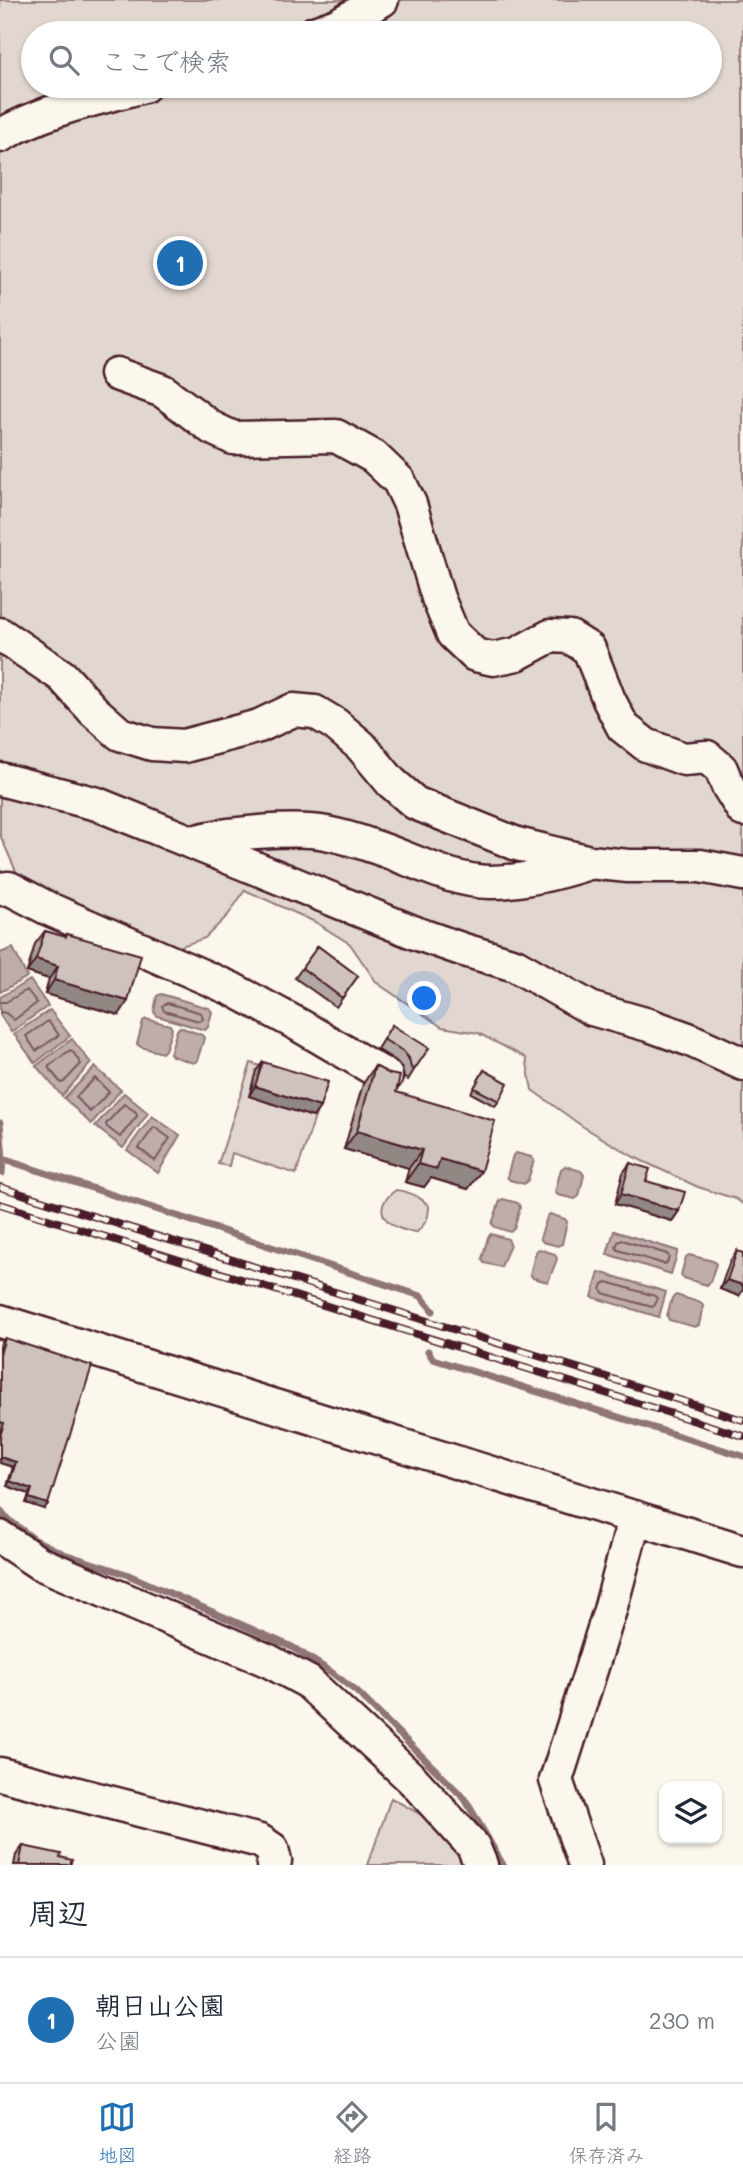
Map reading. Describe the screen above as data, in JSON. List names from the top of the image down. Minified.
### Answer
{"page":{"search":"ここで検索","pins":"1","heading":"周辺","list":[{"mark":"1","name":"朝日山公園","note":"公園","value":"230 m"}],"nav":["地図","経路","保存済み"]}}
